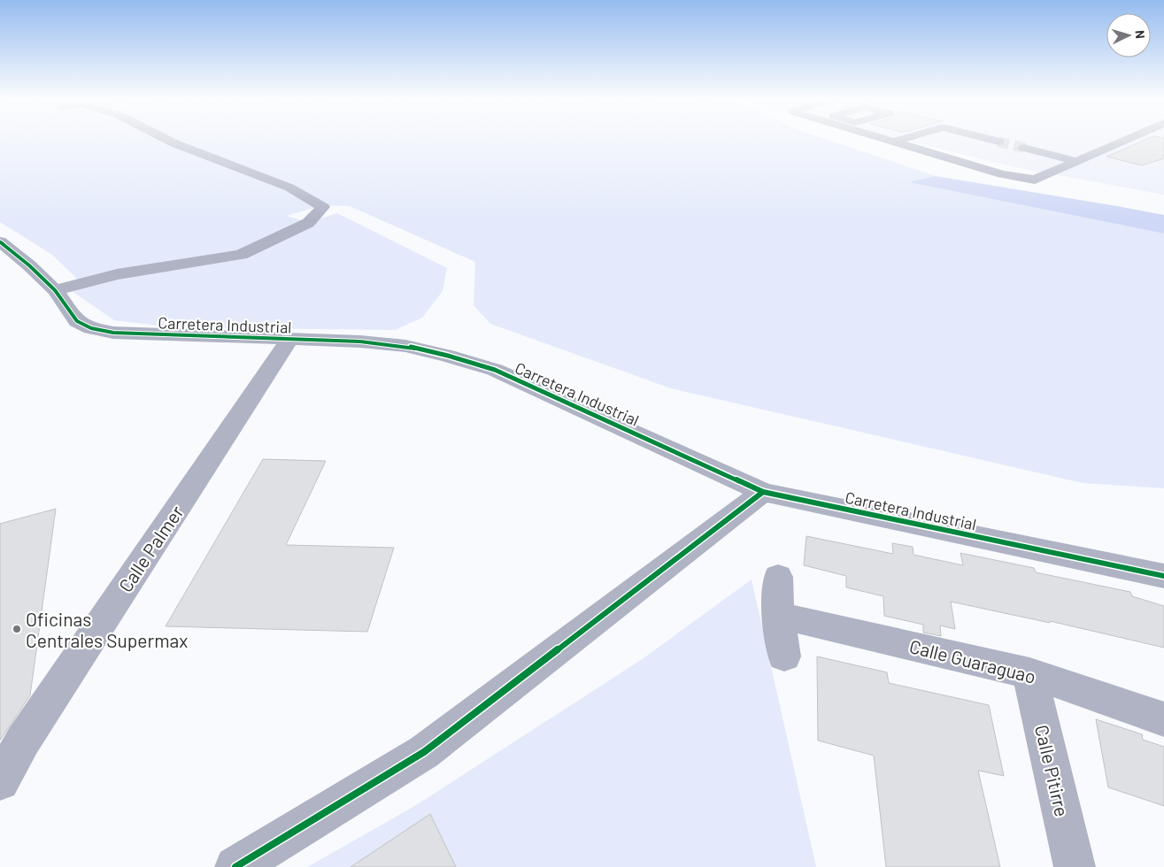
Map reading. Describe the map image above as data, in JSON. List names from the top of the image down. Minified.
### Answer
{"streets":{"street":["Carretera Industrial","Calle Palmer","Calle Guaraguao","Calle Pitirre"]},"crossings":[["Carretera Industrial","Calle Palmer"],["Calle Guaraguao","Calle Pitirre"]],"places":["Oficinas Centrales Supermax"],"north":"right"}
